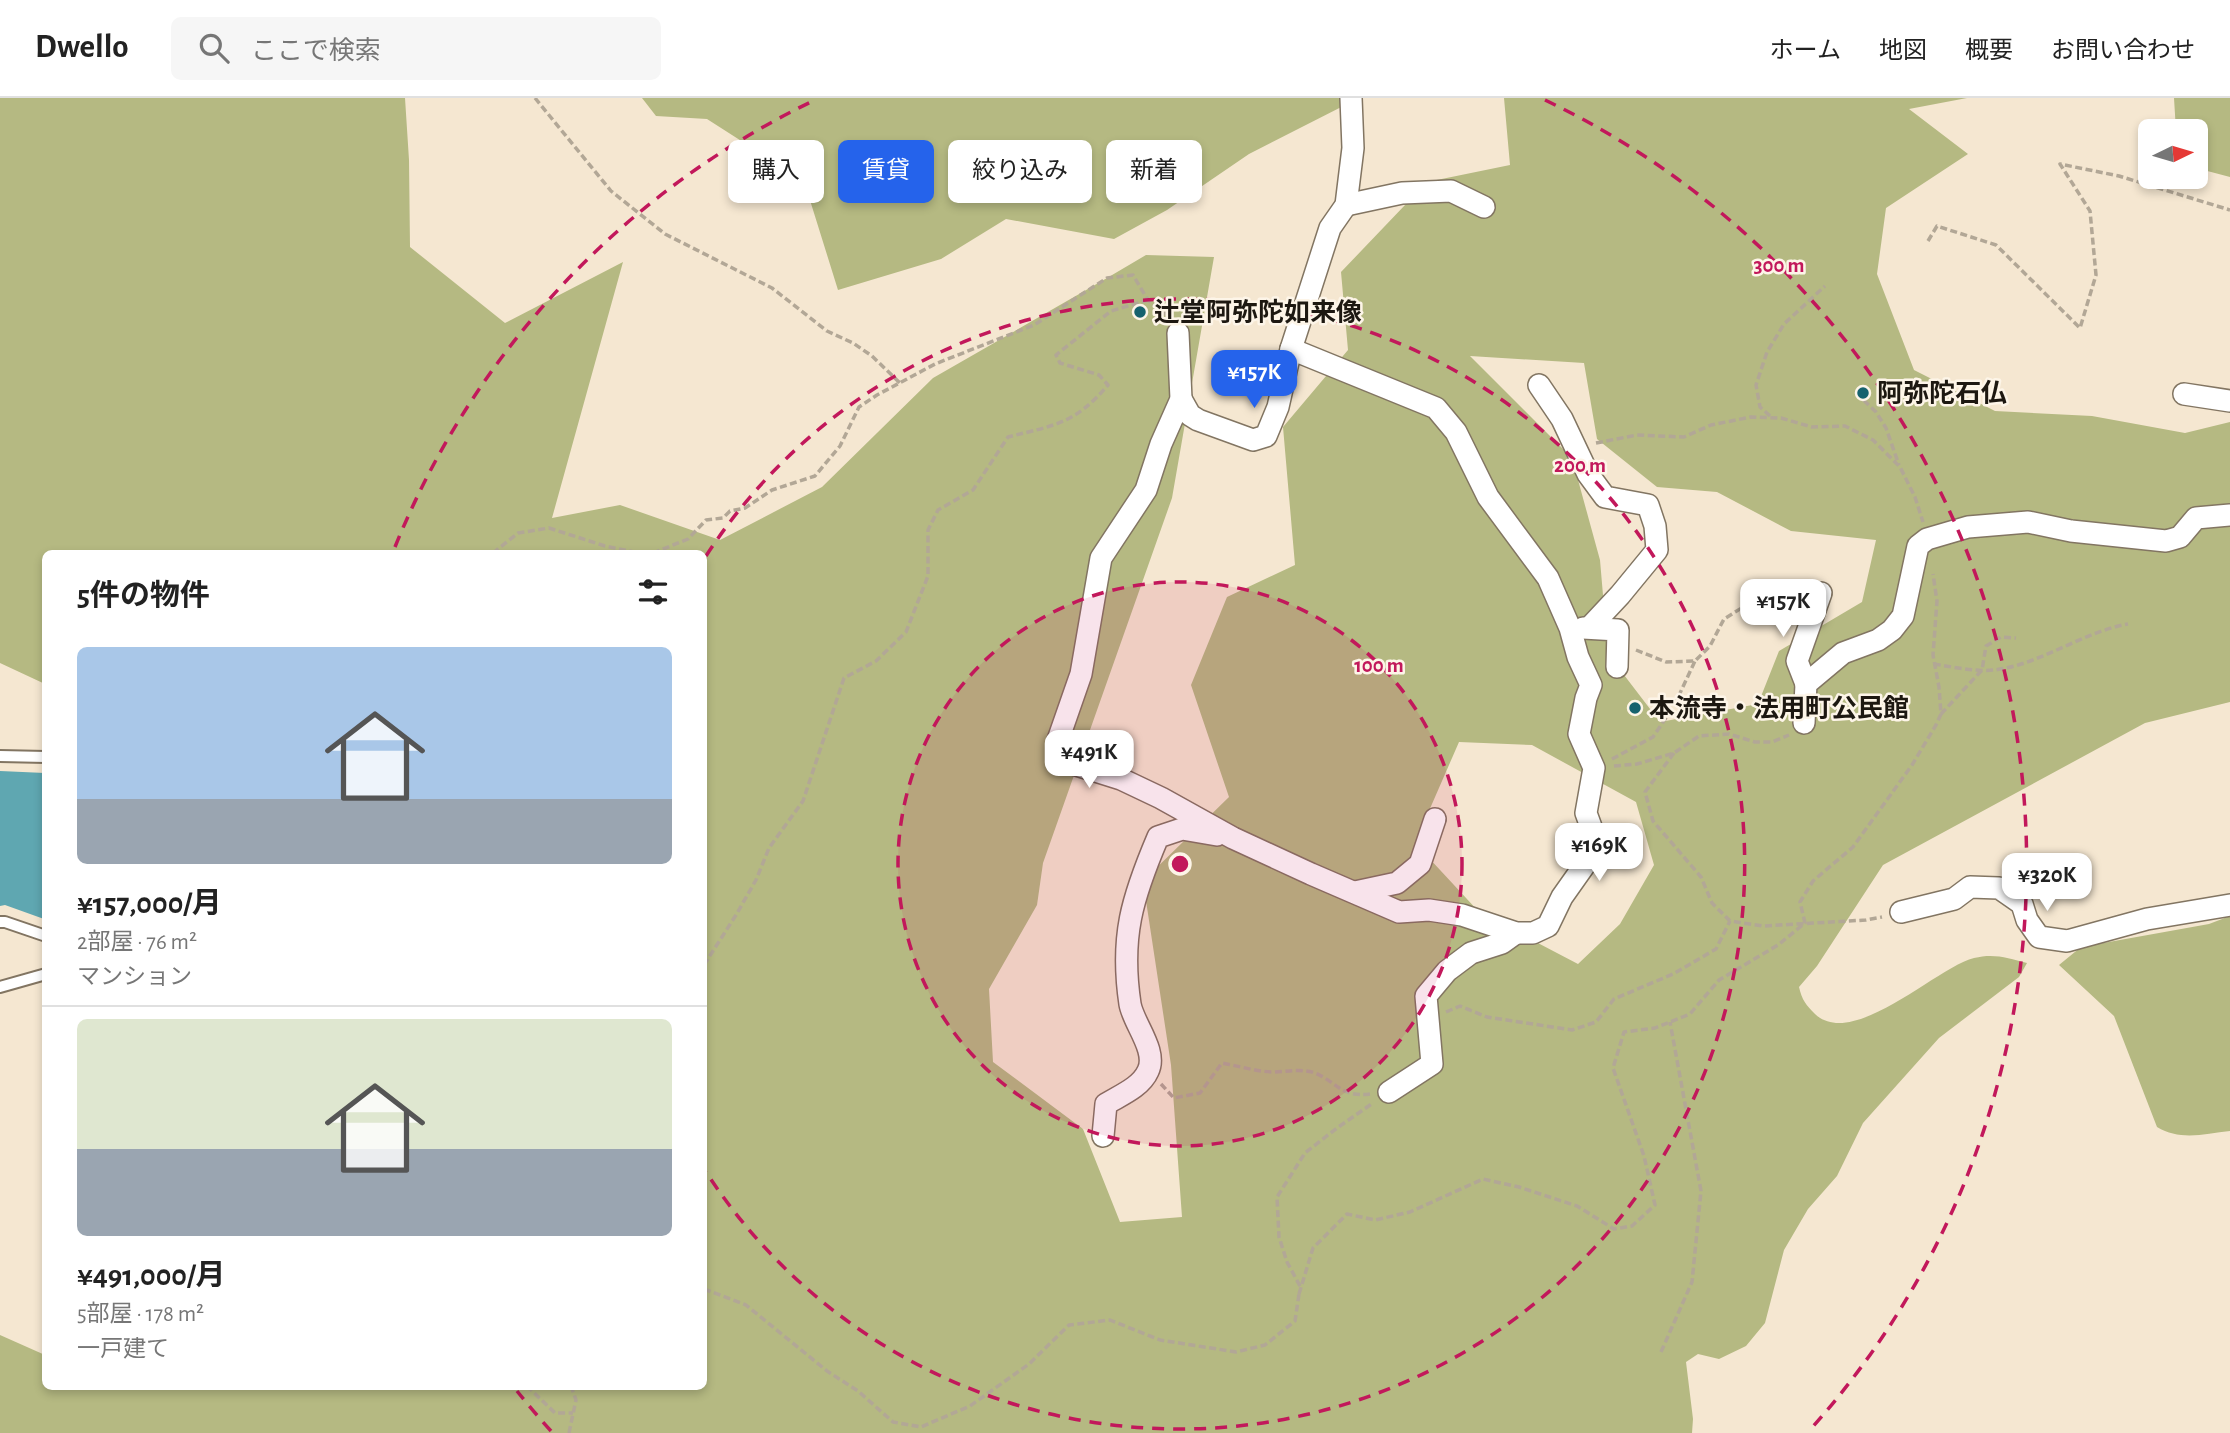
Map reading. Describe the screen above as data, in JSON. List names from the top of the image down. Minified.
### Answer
{"places":["辻堂阿弥陀如来像","阿弥陀石仏","本流寺・法用町公民館"],"north":"right","page":{"header":"Dwello","search":"ここで検索","nav":["ホーム","地図","概要","お問い合わせ"],"chip":["購入","賃貸","絞り込み","新着"],"price":["¥157K","¥157K","¥491K","¥169K","¥320K"],"heading":"5件の物件","list":[{"name":"¥157,000/月","note":"2部屋 · 76 m² · マンション"},{"name":"¥491,000/月","note":"5部屋 · 178 m² · 一戸建て"}]},"rings":["300 m","200 m","100 m"]}
